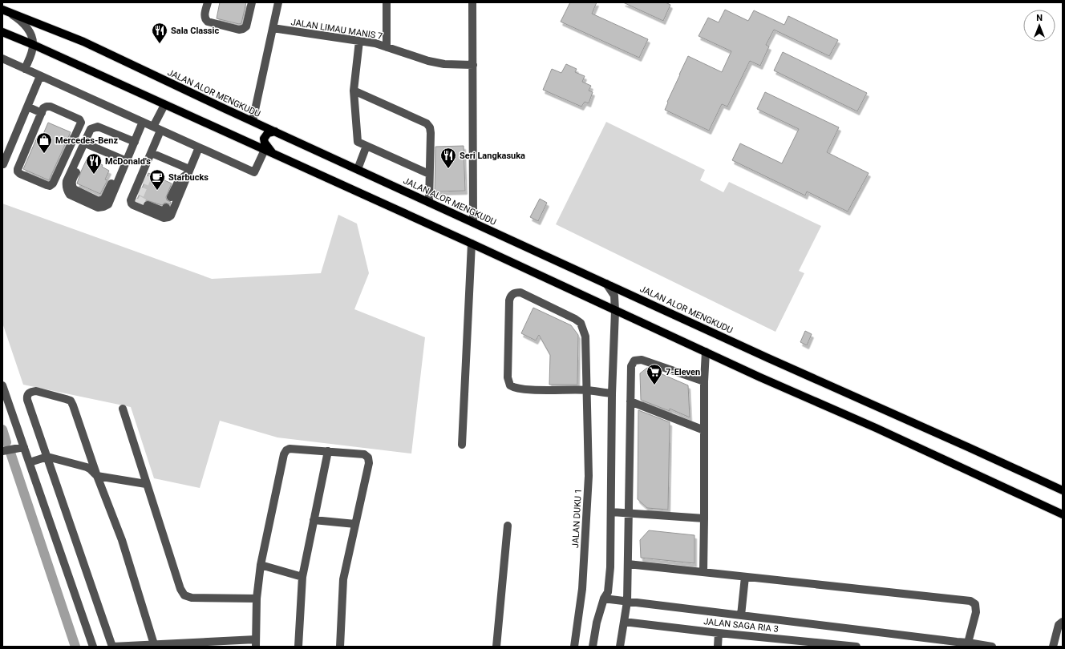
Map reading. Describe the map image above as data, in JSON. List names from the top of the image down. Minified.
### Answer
{"streets":{"main road":["JALAN ALOR MENGKUDU"],"street":["JALAN LIMAU MANIS 7","JALAN DUKU 1","JALAN SAGA RIA 3"]},"places":{"restaurant":["Sala Classic","Seri Langkasuka","McDonald's"],"shop":["Mercedes-Benz"],"cafe":["Starbucks"],"supermarket":["7-Eleven"]},"north":"top"}
